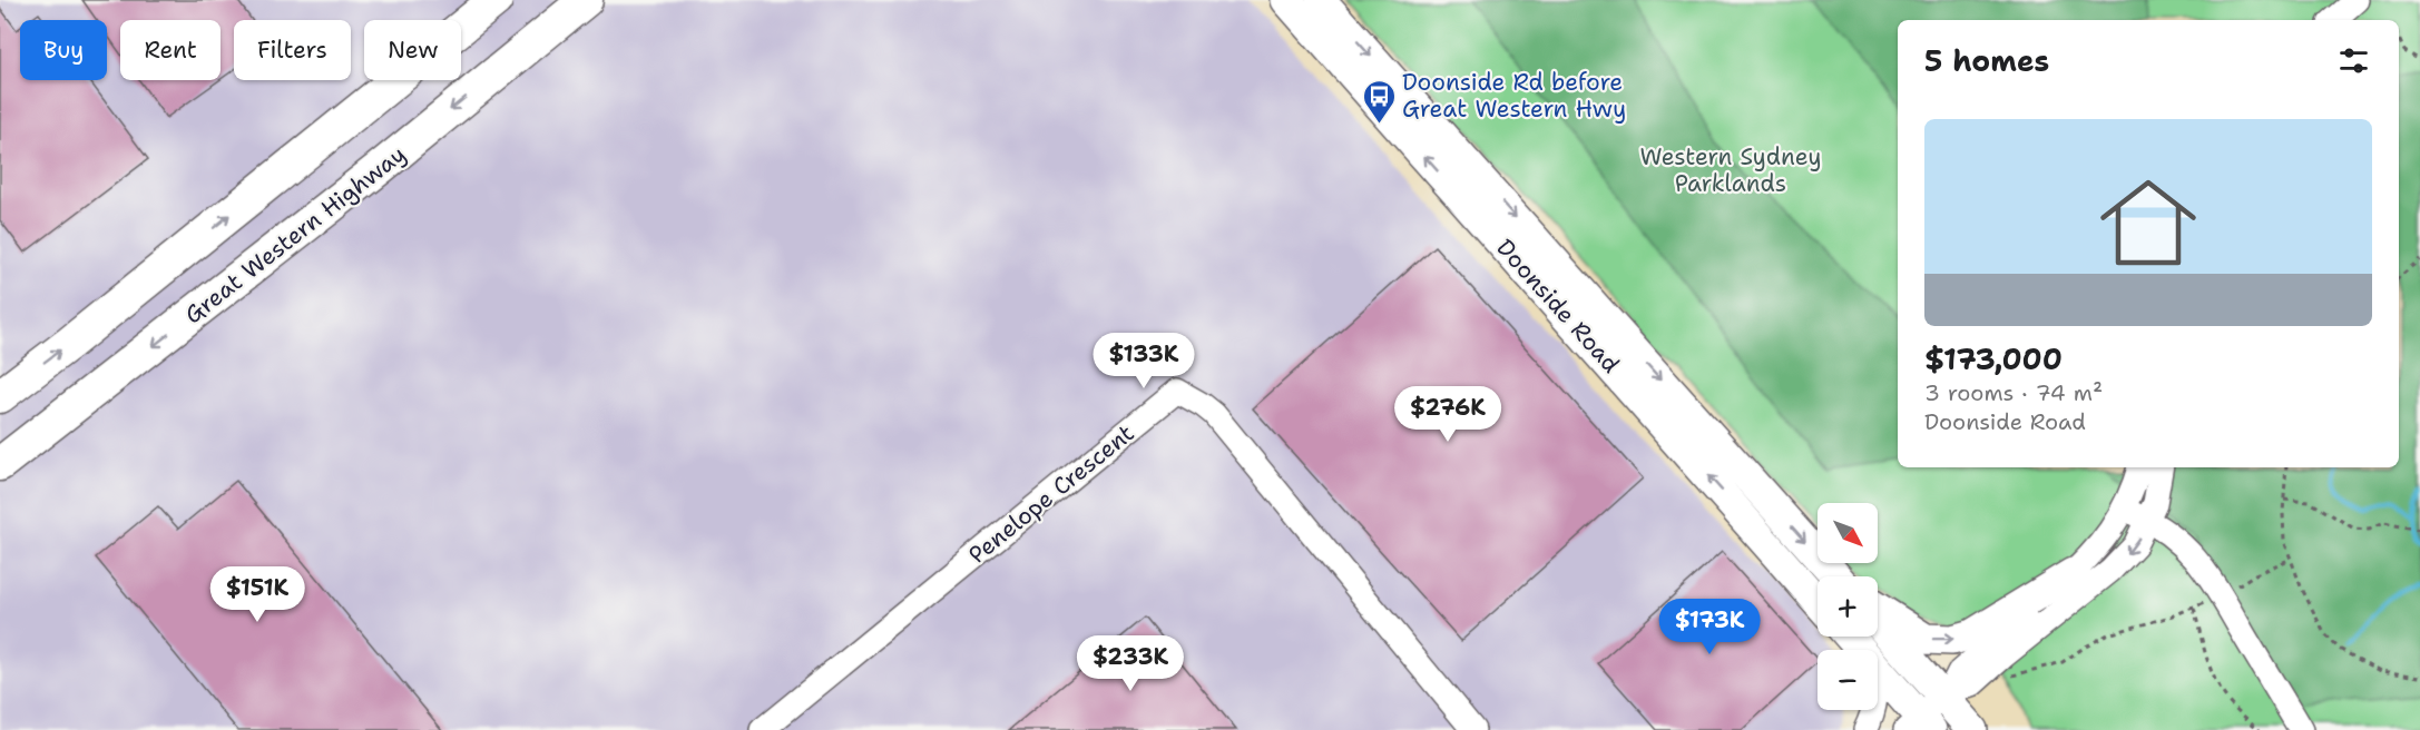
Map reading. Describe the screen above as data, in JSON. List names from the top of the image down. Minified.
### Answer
{"streets":{"highway":["Great Western Highway"],"main road":["Doonside Road"],"street":["Penelope Crescent"]},"parks":["Western Sydney Parklands"],"places":{"bus stop":["Doonside Rd before Great Western Hwy"]},"north":"bottom right","page":{"chip":["Buy","Rent","Filters","New"],"heading":"5 homes","list":[{"name":"$173,000","note":"3 rooms · 74 m² · Doonside Road"}],"price":["$133K","$276K","$151K","$173K","$233K"],"map_buttons":["+","−"]}}
